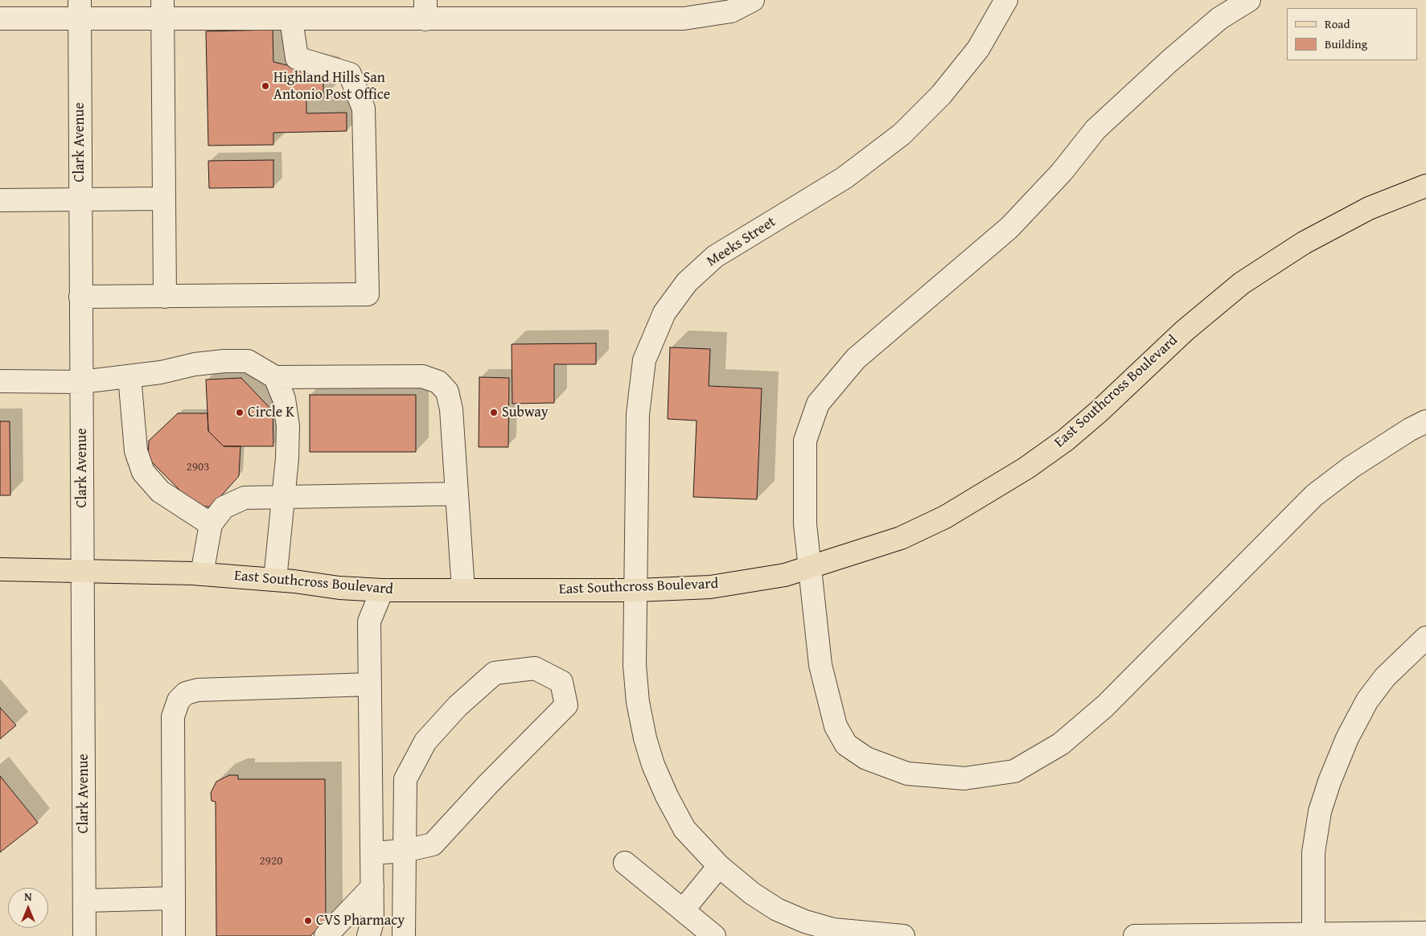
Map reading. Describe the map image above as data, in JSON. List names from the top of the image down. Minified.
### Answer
{"streets":{"main road":["East Southcross Boulevard"],"street":["Clark Avenue","Meeks Street"]},"crossings":[["Clark Avenue","East Southcross Boulevard"],["Meeks Street","East Southcross Boulevard"]],"places":["Highland Hills San Antonio Post Office","Circle K","Subway","CVS Pharmacy"],"house_numbers":["2903","2920"],"legend":["Road","Building"],"north":"top"}
